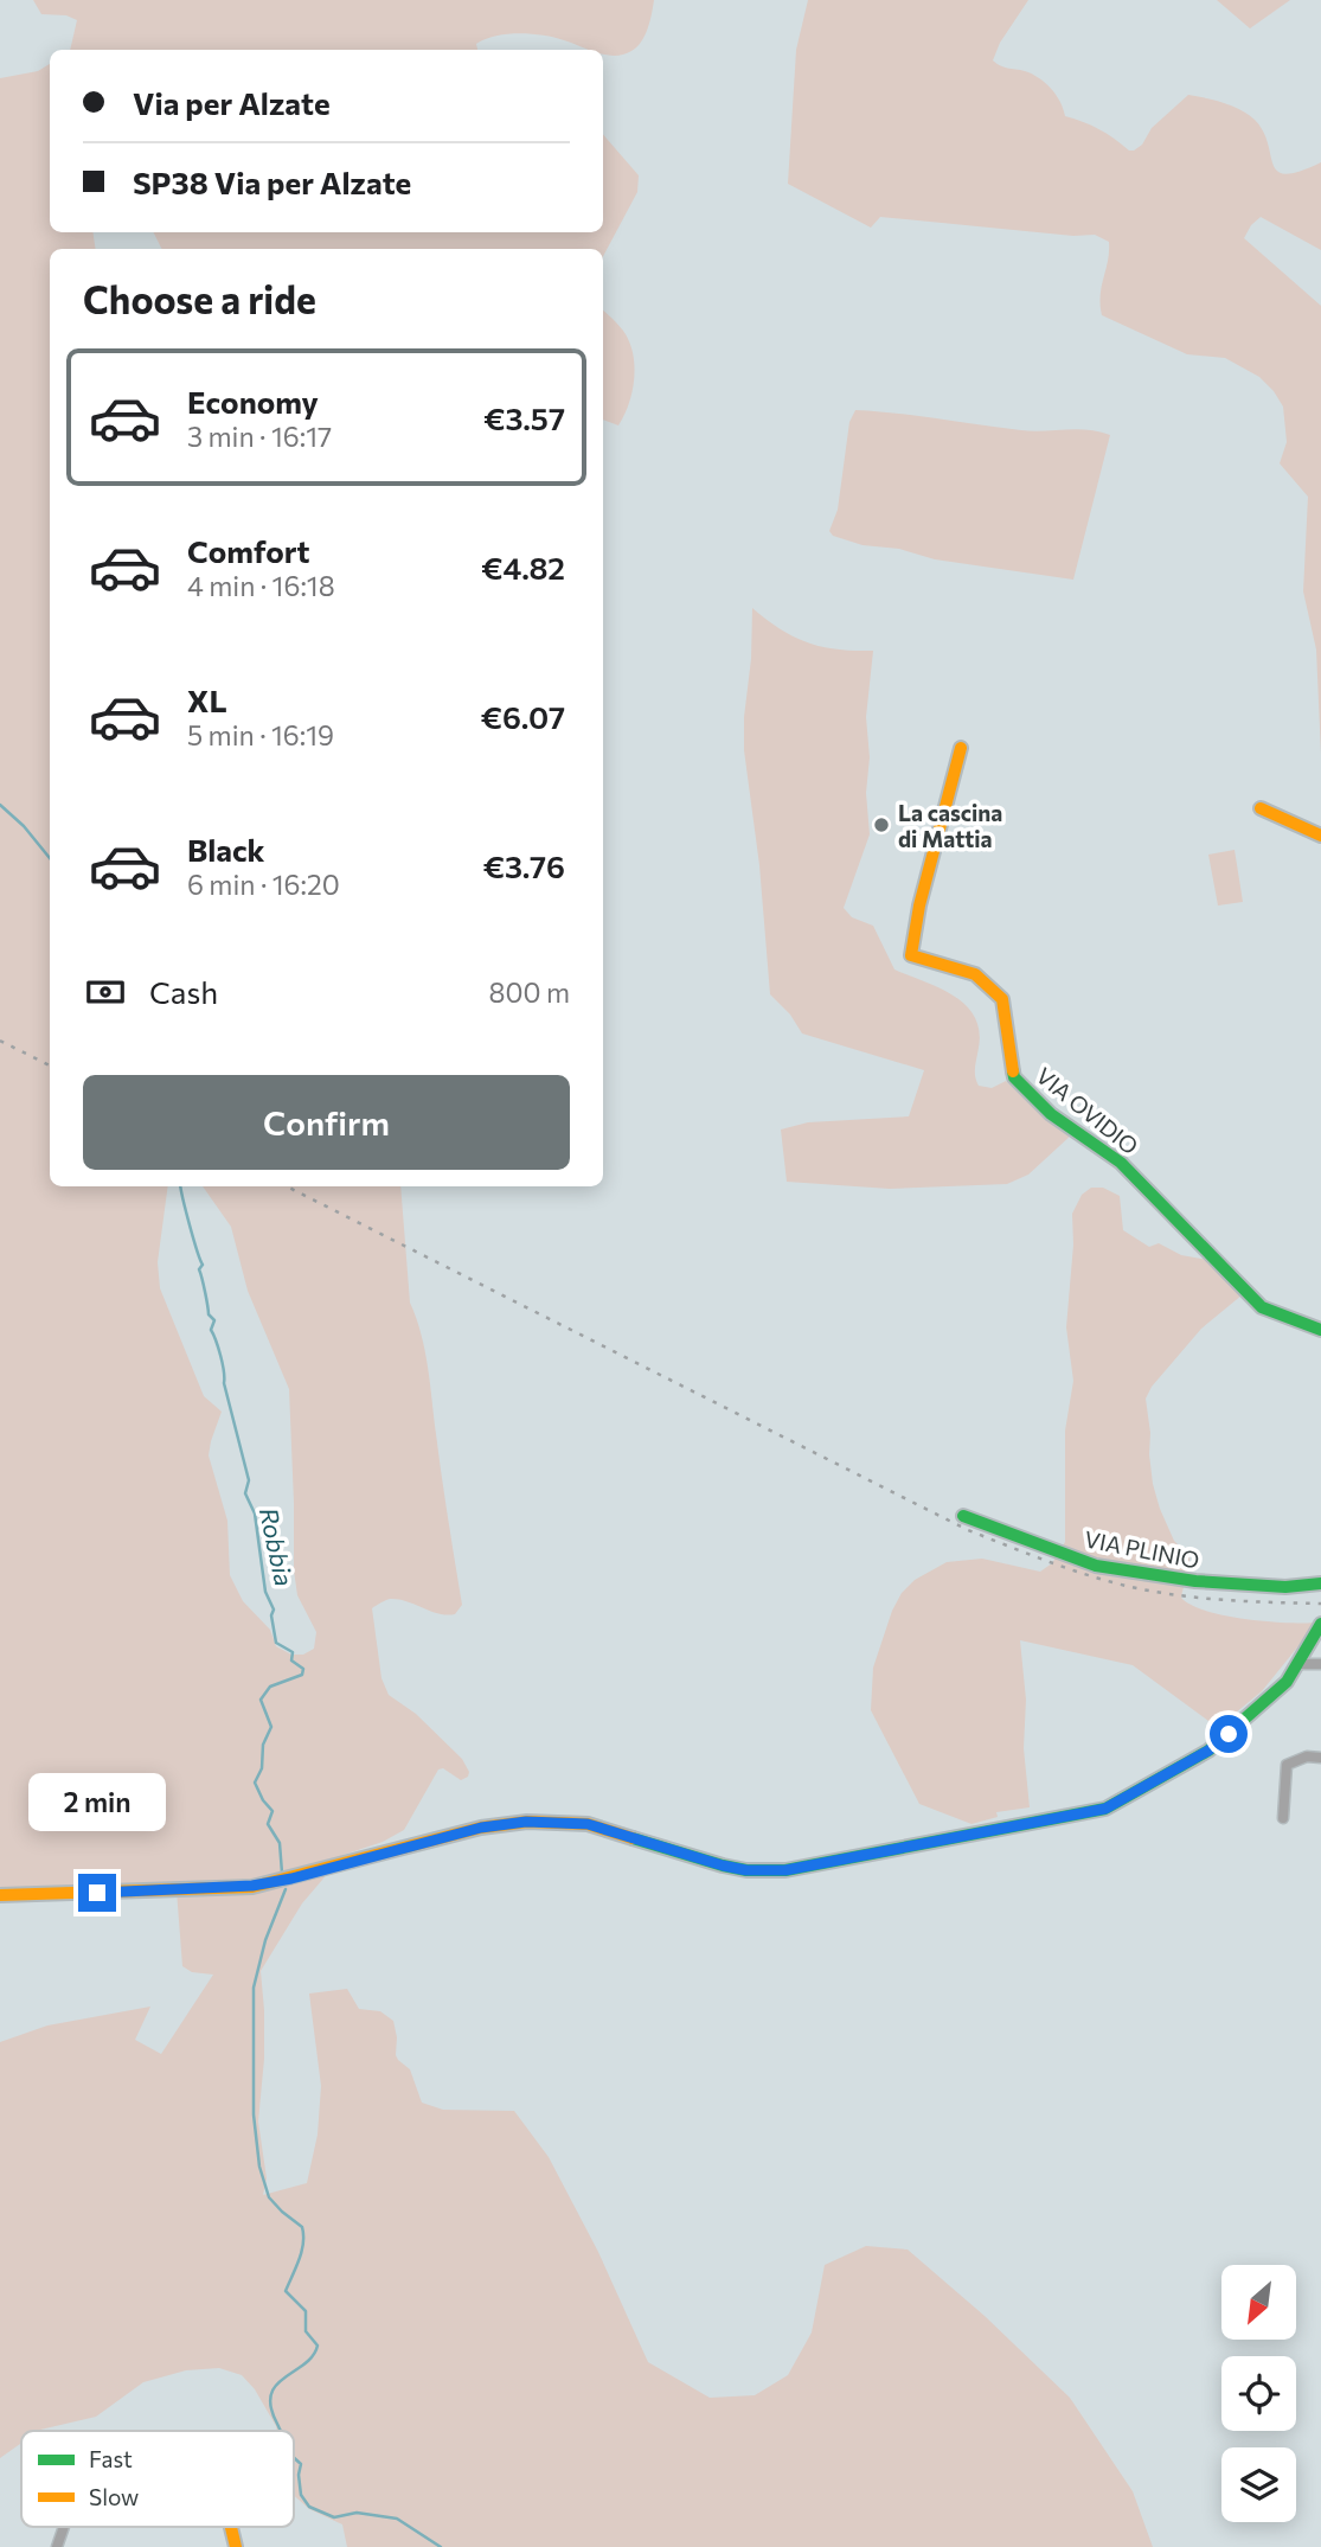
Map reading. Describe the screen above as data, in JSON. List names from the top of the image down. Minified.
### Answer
{"streets":{"street":["VIA OVIDIO","VIA PLINIO"]},"water":["Robbia"],"places":["La cascina di Mattia"],"legend":["Fast","Slow"],"north":"bottom left","page":{"banner":["Via per Alzate","SP38 Via per Alzate"],"heading":"Choose a ride","list":[{"name":"Economy","note":"3 min · 16:17","value":"€3.57"},{"name":"Comfort","note":"4 min · 16:18","value":"€4.82"},{"name":"XL","note":"5 min · 16:19","value":"€6.07"},{"name":"Black","note":"6 min · 16:20","value":"€3.76"}],"pay":["Cash","800 m"],"buttons":"Confirm","bubble":"2 min"}}
